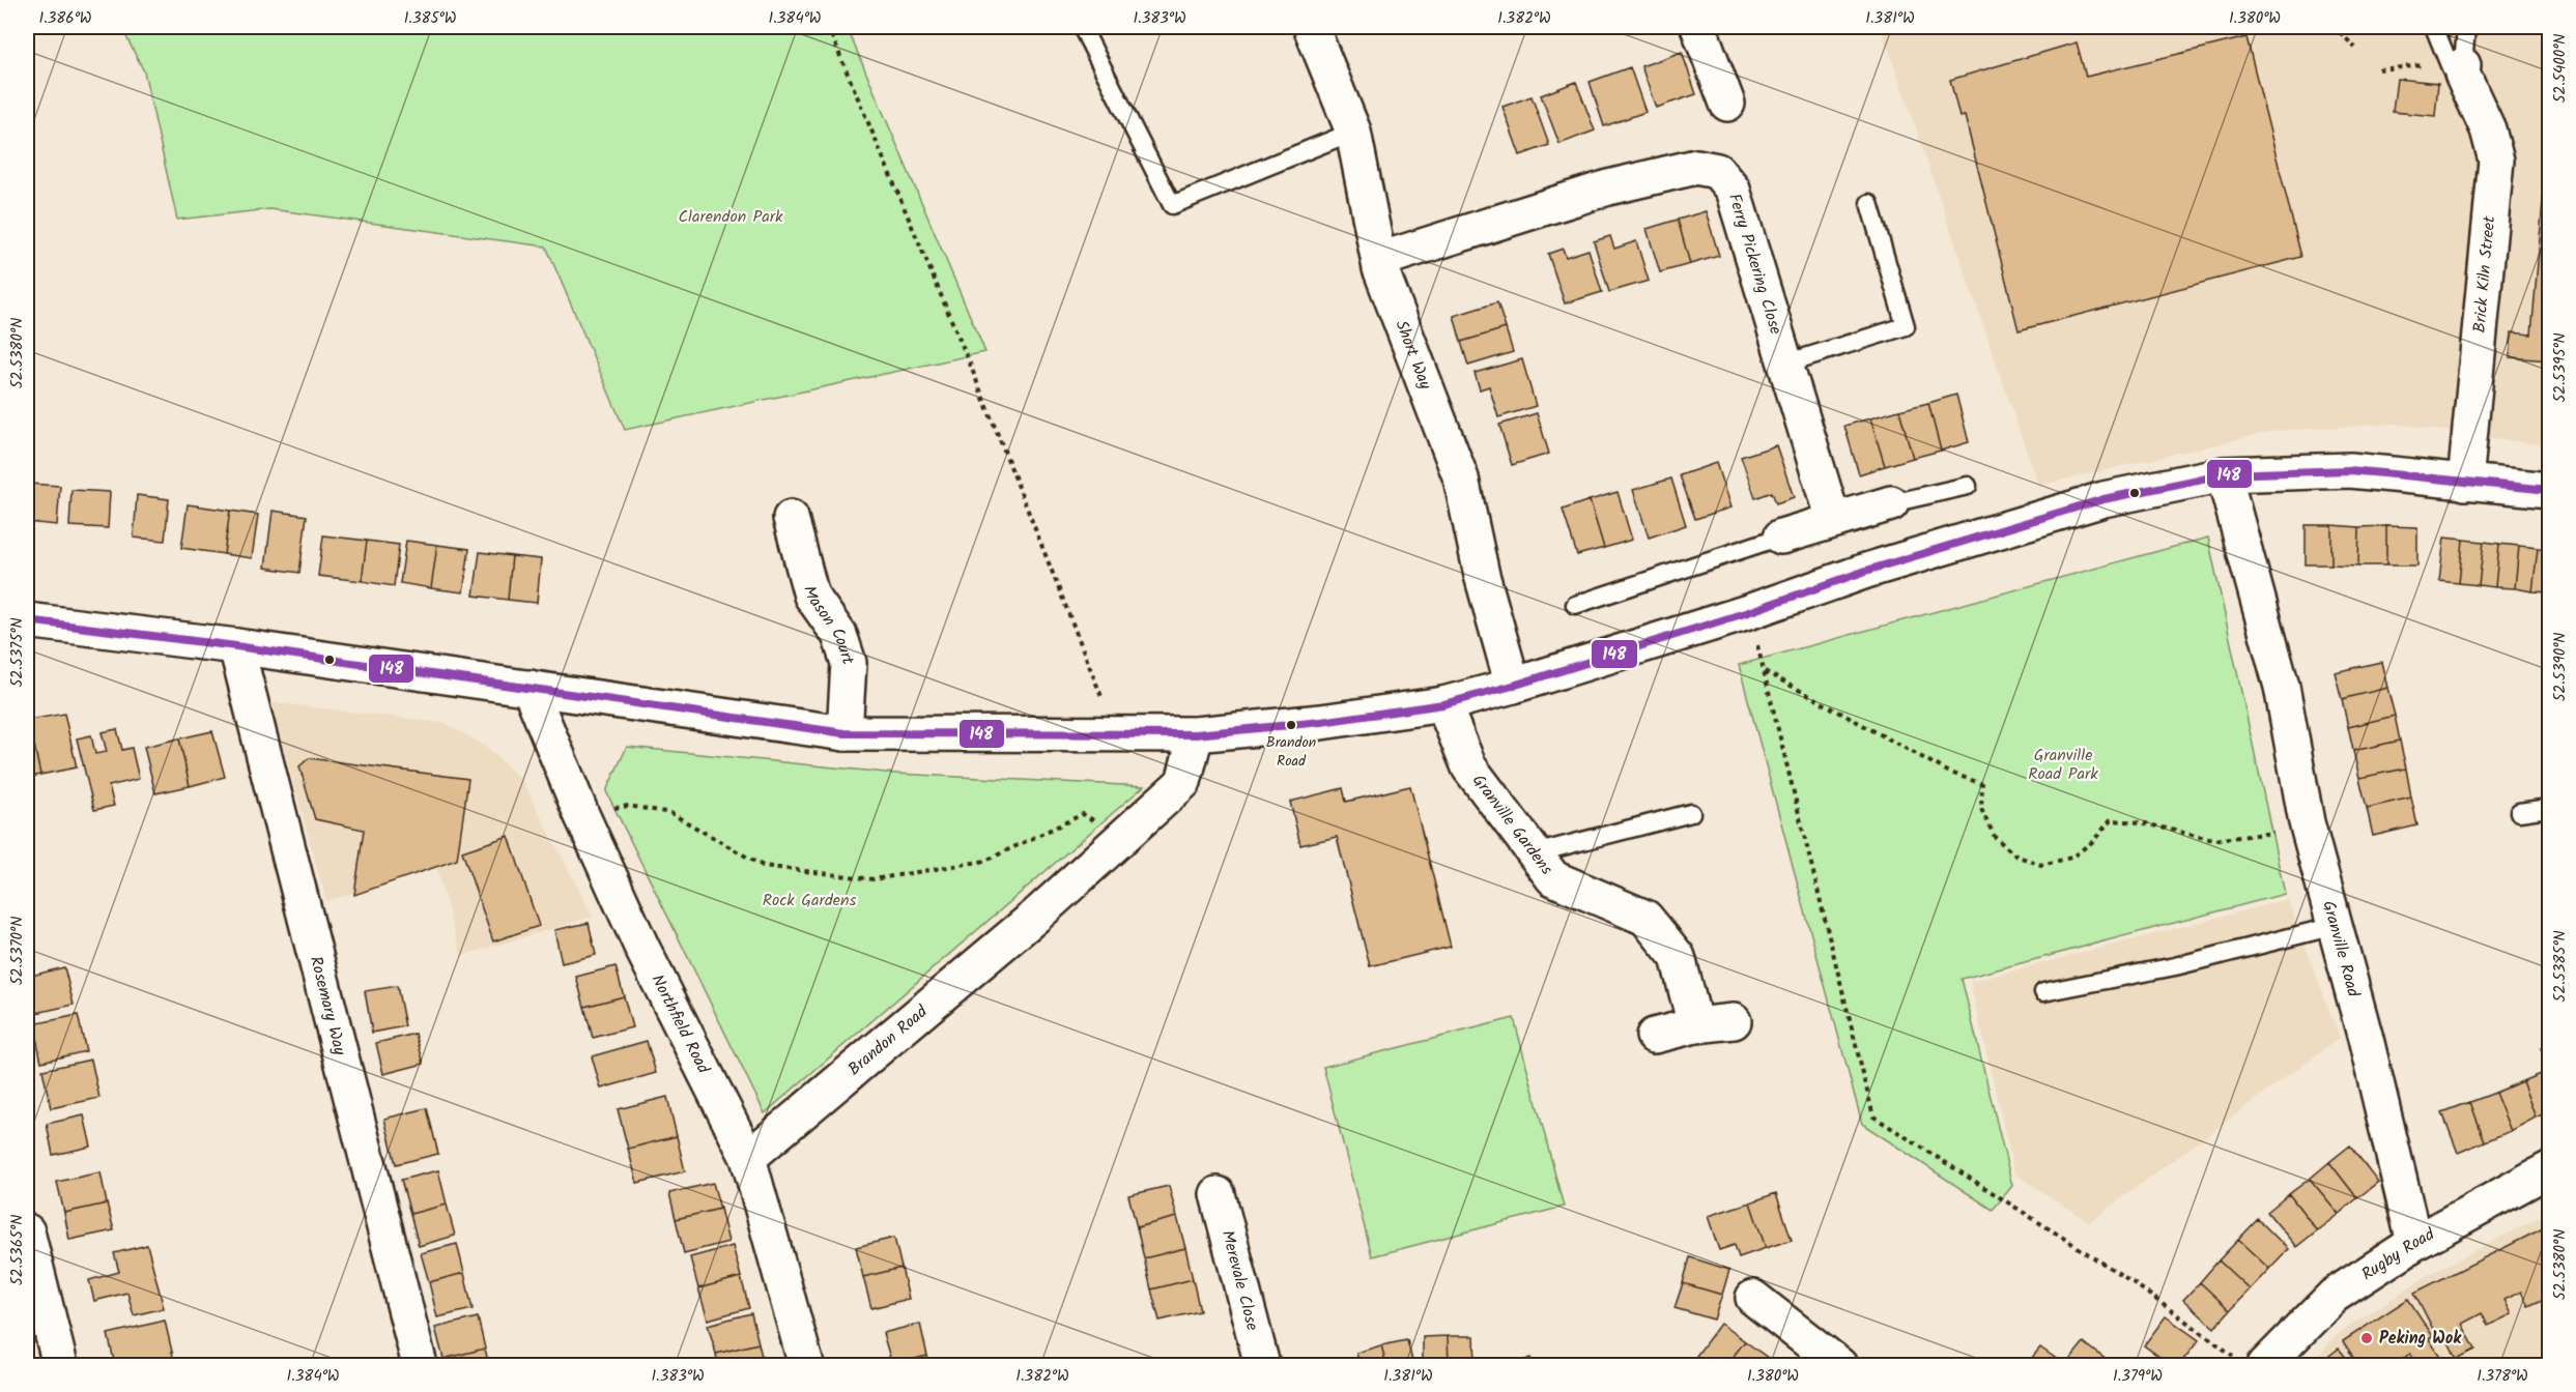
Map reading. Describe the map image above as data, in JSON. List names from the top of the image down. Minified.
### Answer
{"streets":{"street":["Ferry Pickering Close","Brick Kiln Street","Short Way","Mason Court","Granville Gardens","Granville Road","Rosemary Way","Northfield Road","Brandon Road","Rugby Road","Merevale Close"]},"crossings":[["Ferry Pickering Close","Short Way"],["Granville Road","Rugby Road"],["Northfield Road","Brandon Road"]],"parks":["Clarendon Park","Granville Road Park","Rock Gardens"],"places":["Brandon Road","Peking Wok"],"lines":["transit line 148"],"coordinates":["1.386°W","1.385°W","1.384°W","1.383°W","1.382°W","1.381°W","1.380°W","52.5400°N","52.5380°N","52.5395°N","52.5375°N","52.5390°N","52.5370°N","52.5385°N","52.5365°N","1.379°W","1.378°W"]}
